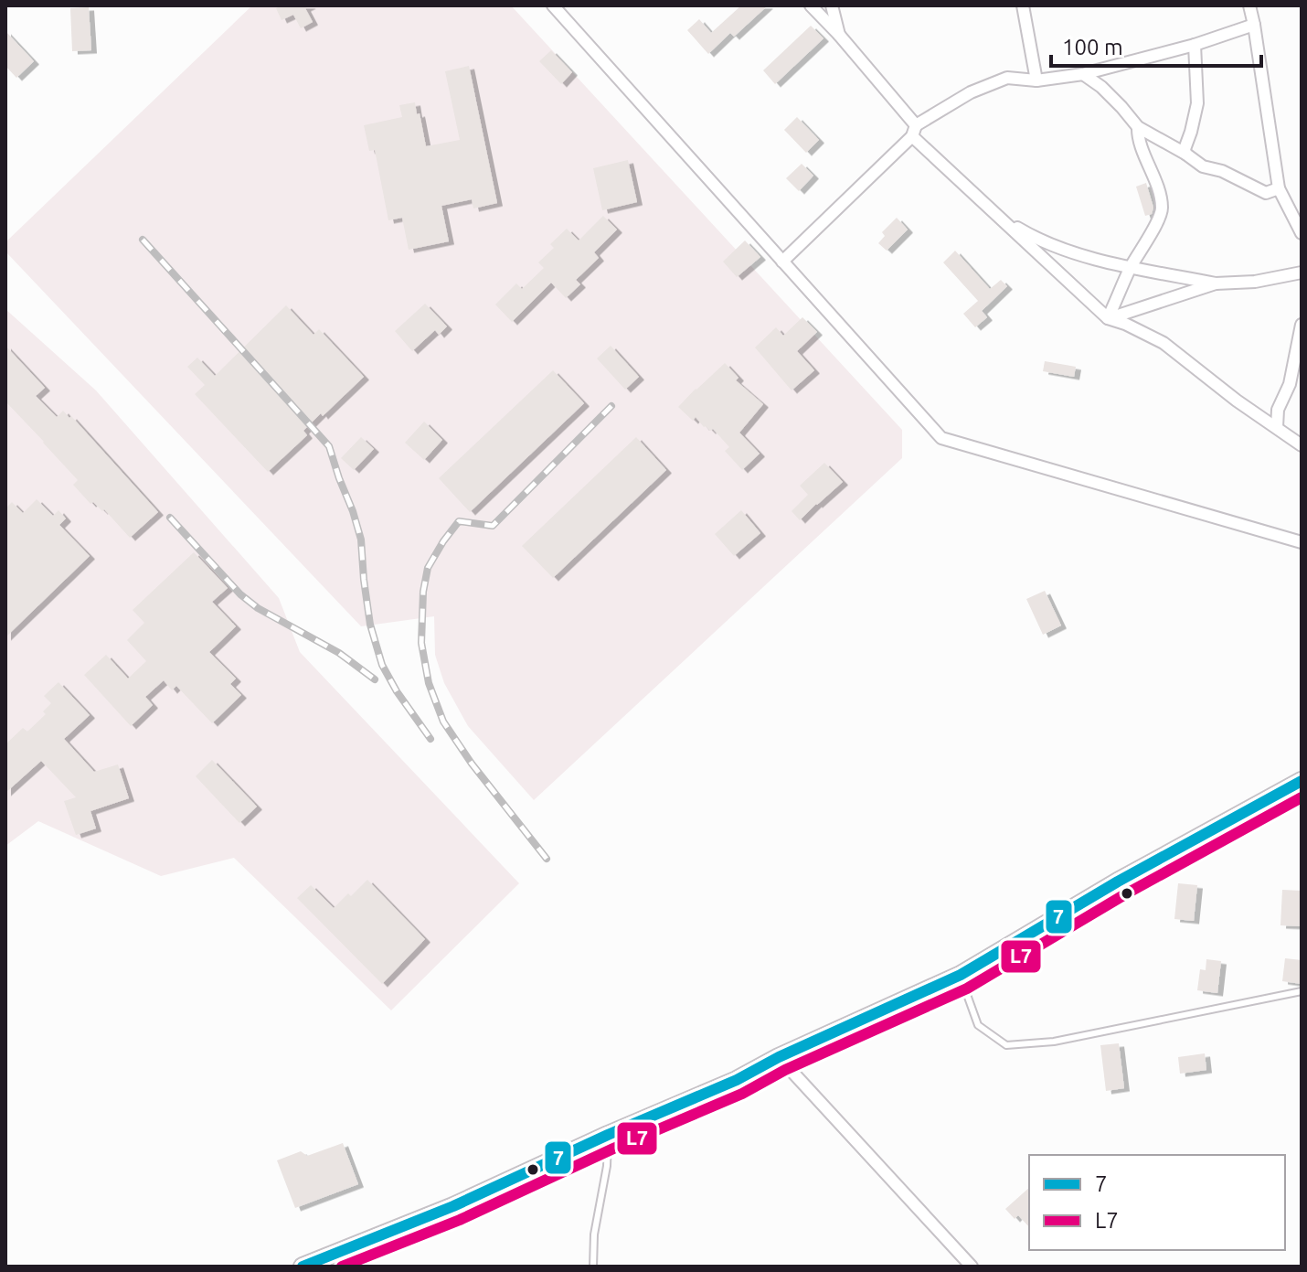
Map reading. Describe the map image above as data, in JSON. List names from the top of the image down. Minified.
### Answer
{"lines":["transit line 7","transit line L7"],"legend":["7","L7"],"scale_bar":"100 m"}
